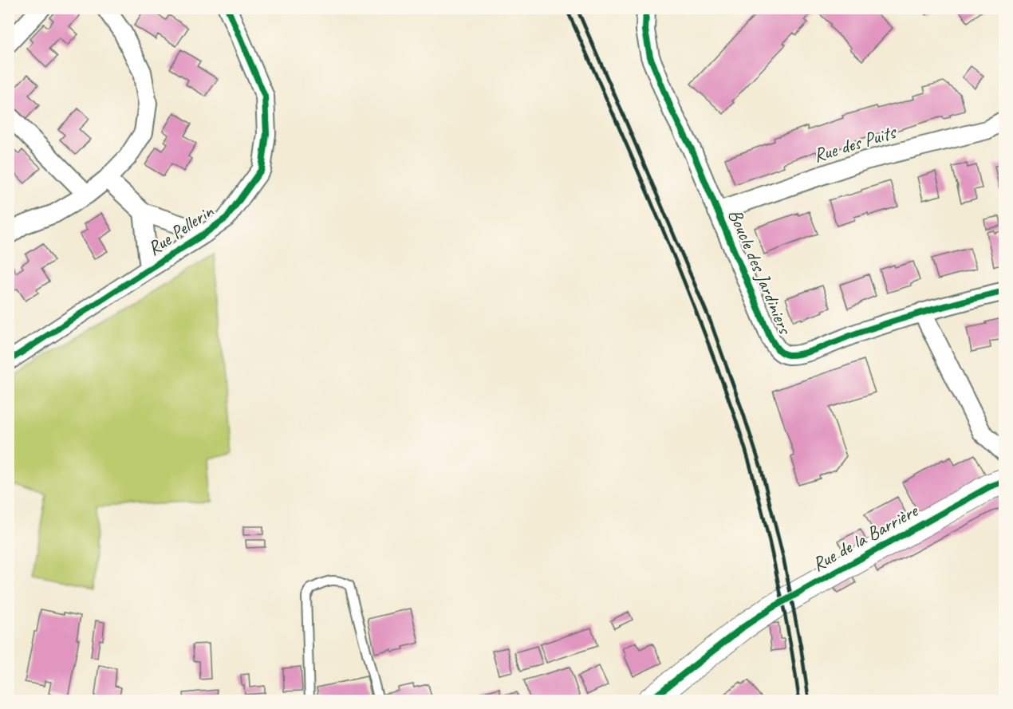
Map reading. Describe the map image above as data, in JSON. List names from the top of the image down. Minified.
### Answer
{"streets":{"street":["Rue des Puits","Rue Pellerin","Boucle des Jardiniers","Rue de la Barrière"]},"crossings":[["Rue des Puits","Boucle des Jardiniers"]]}
